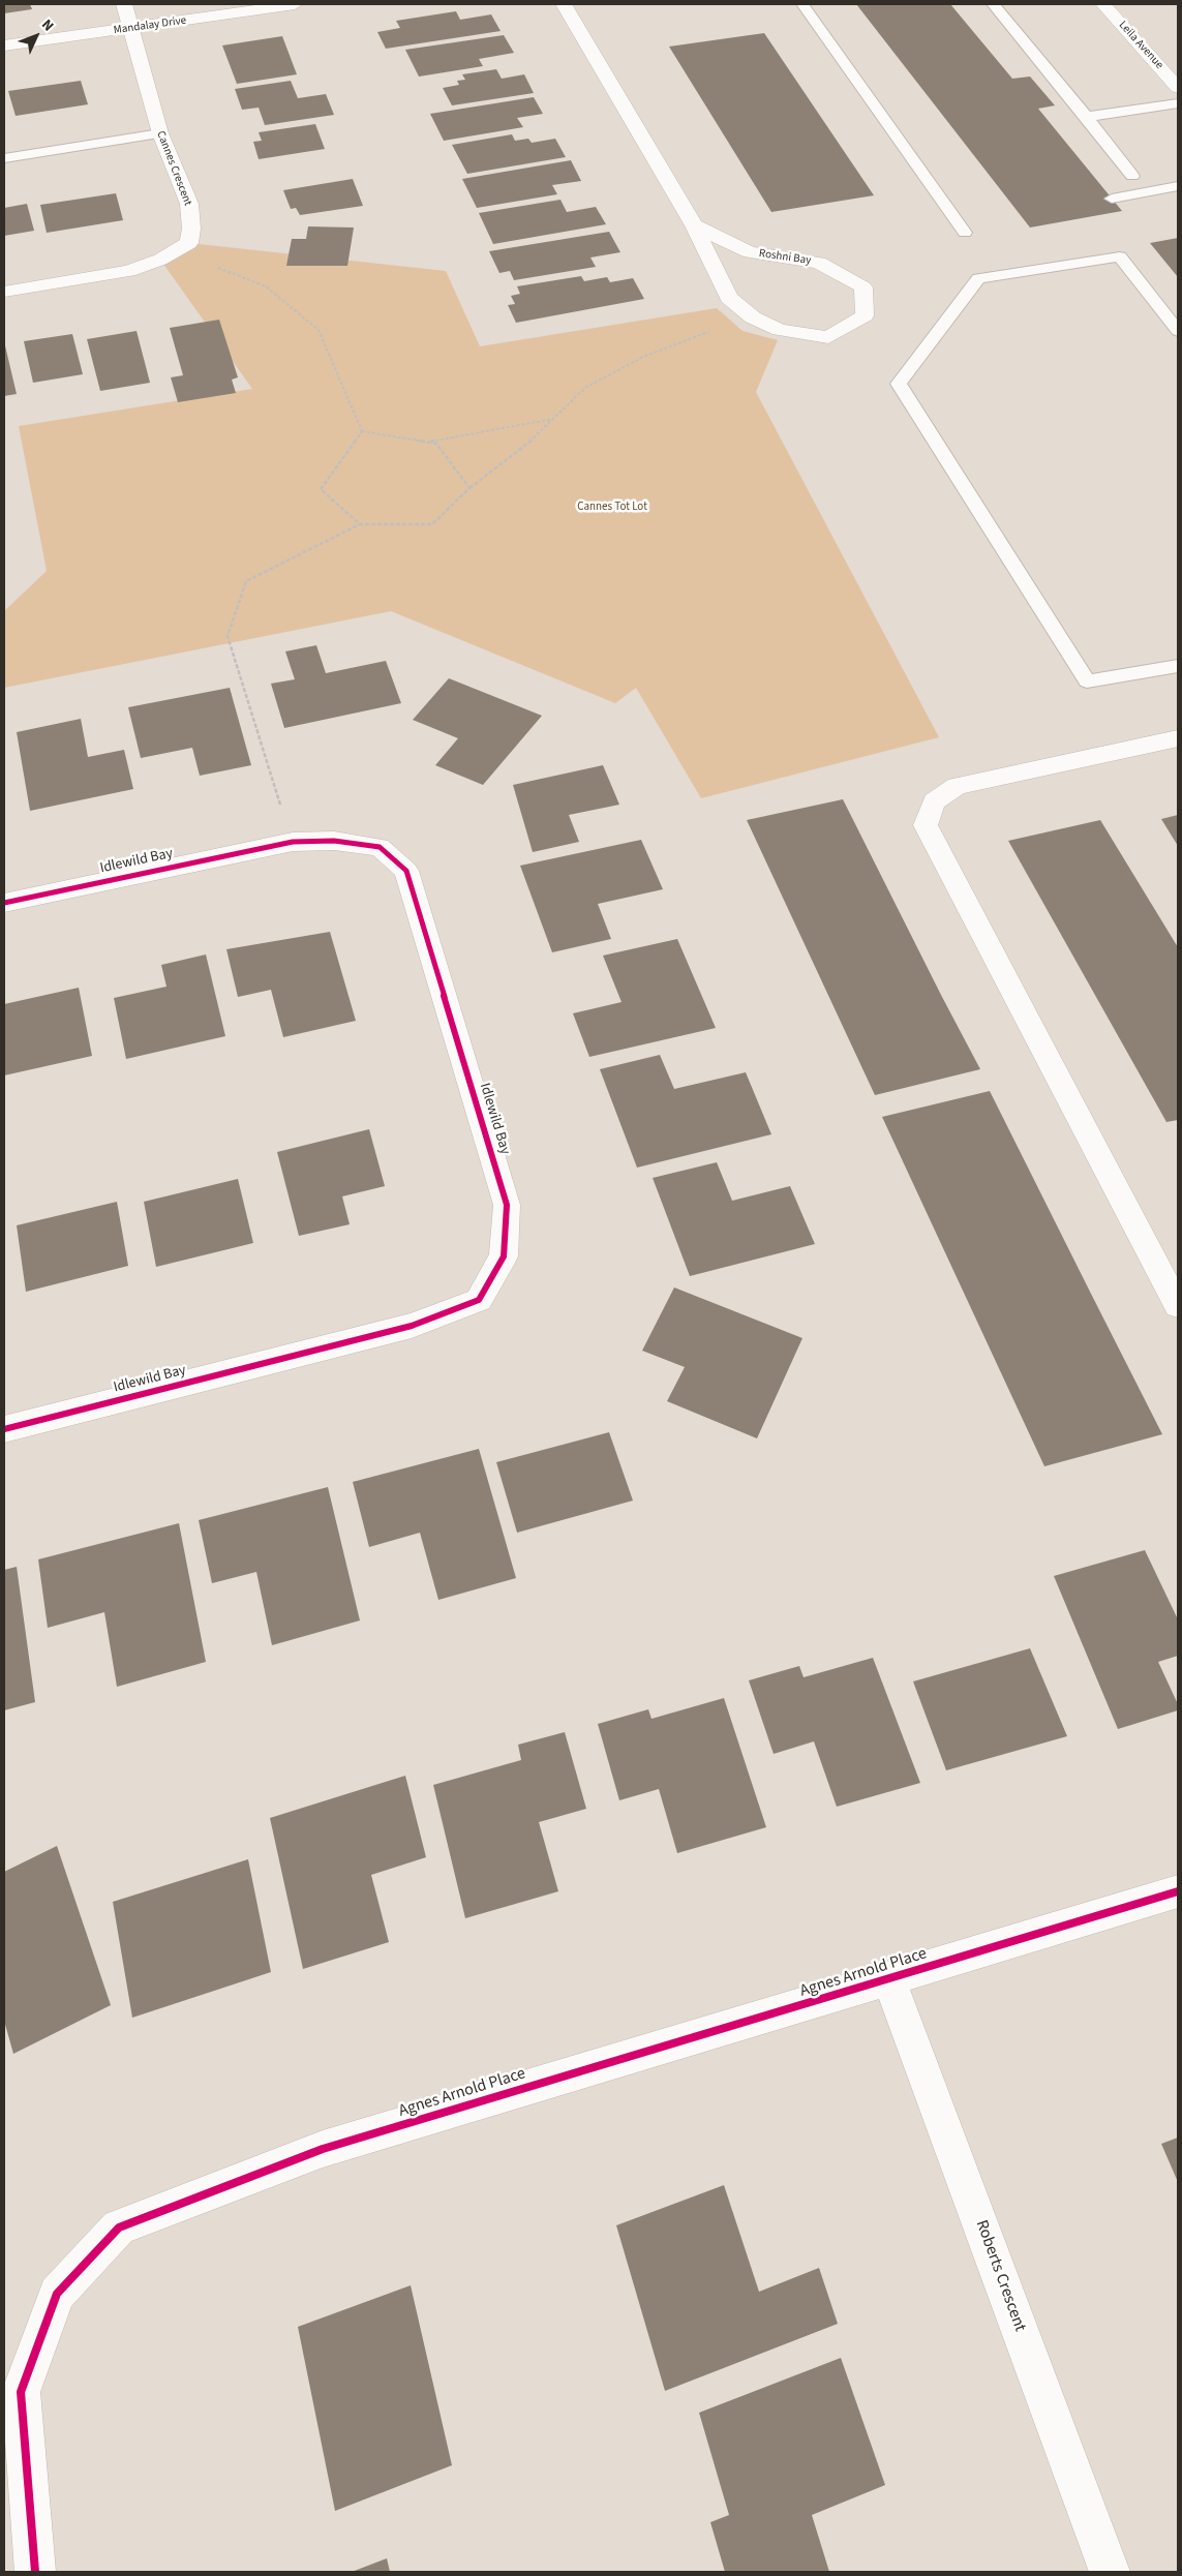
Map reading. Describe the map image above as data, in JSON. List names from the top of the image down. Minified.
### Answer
{"streets":{"street":["Mandalay Drive","Leila Avenue","Cannes Crescent","Roshni Bay","Idlewild Bay","Agnes Arnold Place","Roberts Crescent"]},"crossings":[["Mandalay Drive","Cannes Crescent"],["Agnes Arnold Place","Roberts Crescent"]],"parks":["Cannes Tot Lot"],"north":"top right"}
